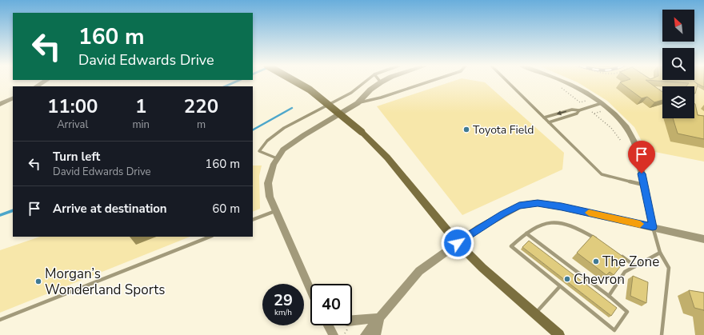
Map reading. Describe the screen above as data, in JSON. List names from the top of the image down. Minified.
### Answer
{"places":["Toyota Field","The Zone","Chevron","Morgan’s Wonderland Sports"],"north":"top left","page":{"turn":["160 m","David Edwards Drive"],"eta":["11:00","Arrival","1","min","220","m"],"list":[{"name":"Turn left","note":"David Edwards Drive","value":"160 m"},{"name":"Arrive at destination","value":"60 m"}],"speed":"29 km/h","limit":"40"}}
